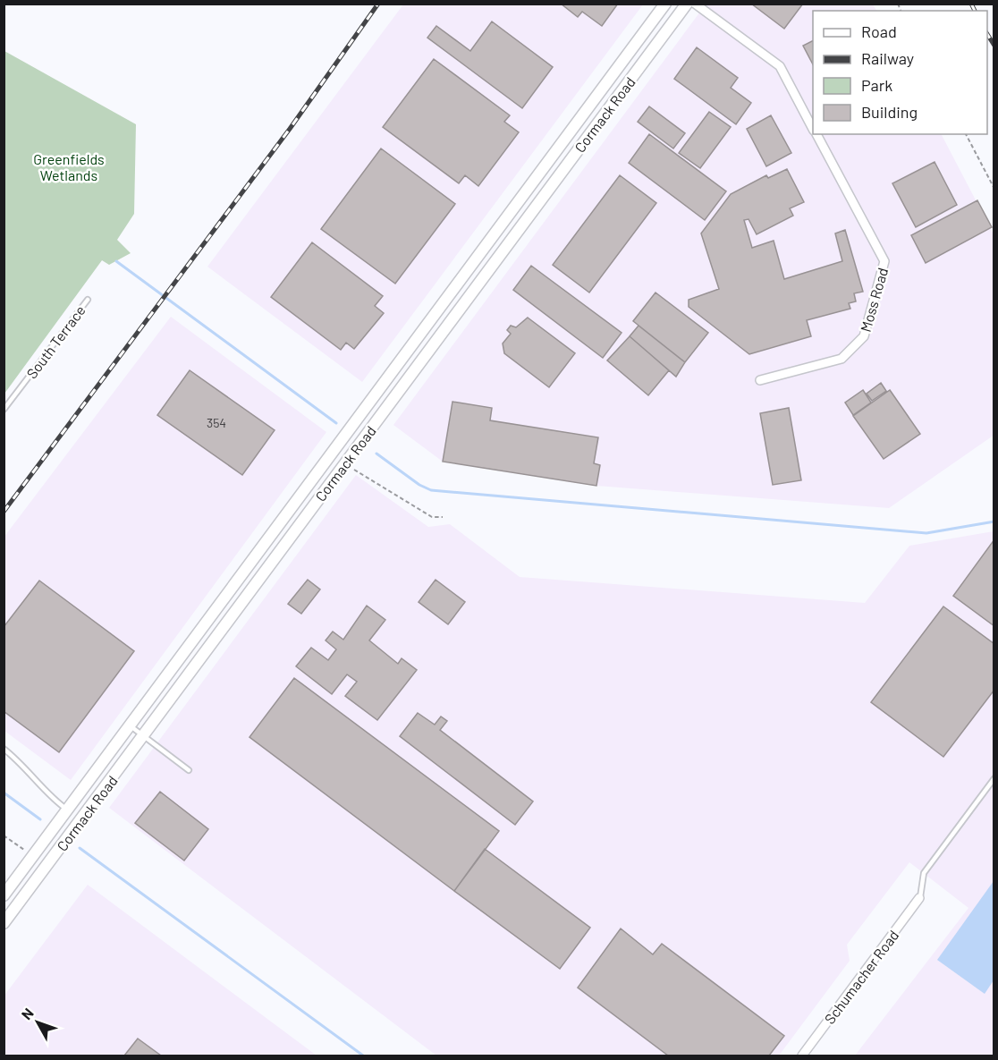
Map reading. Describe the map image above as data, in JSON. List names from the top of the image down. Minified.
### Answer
{"streets":{"street":["Cormack Road","Moss Road","Schumacher Road"],"lane":["South Terrace"]},"parks":["Greenfields Wetlands"],"house_numbers":["354"],"legend":["Road","Railway","Park","Building"],"north":"top left"}
